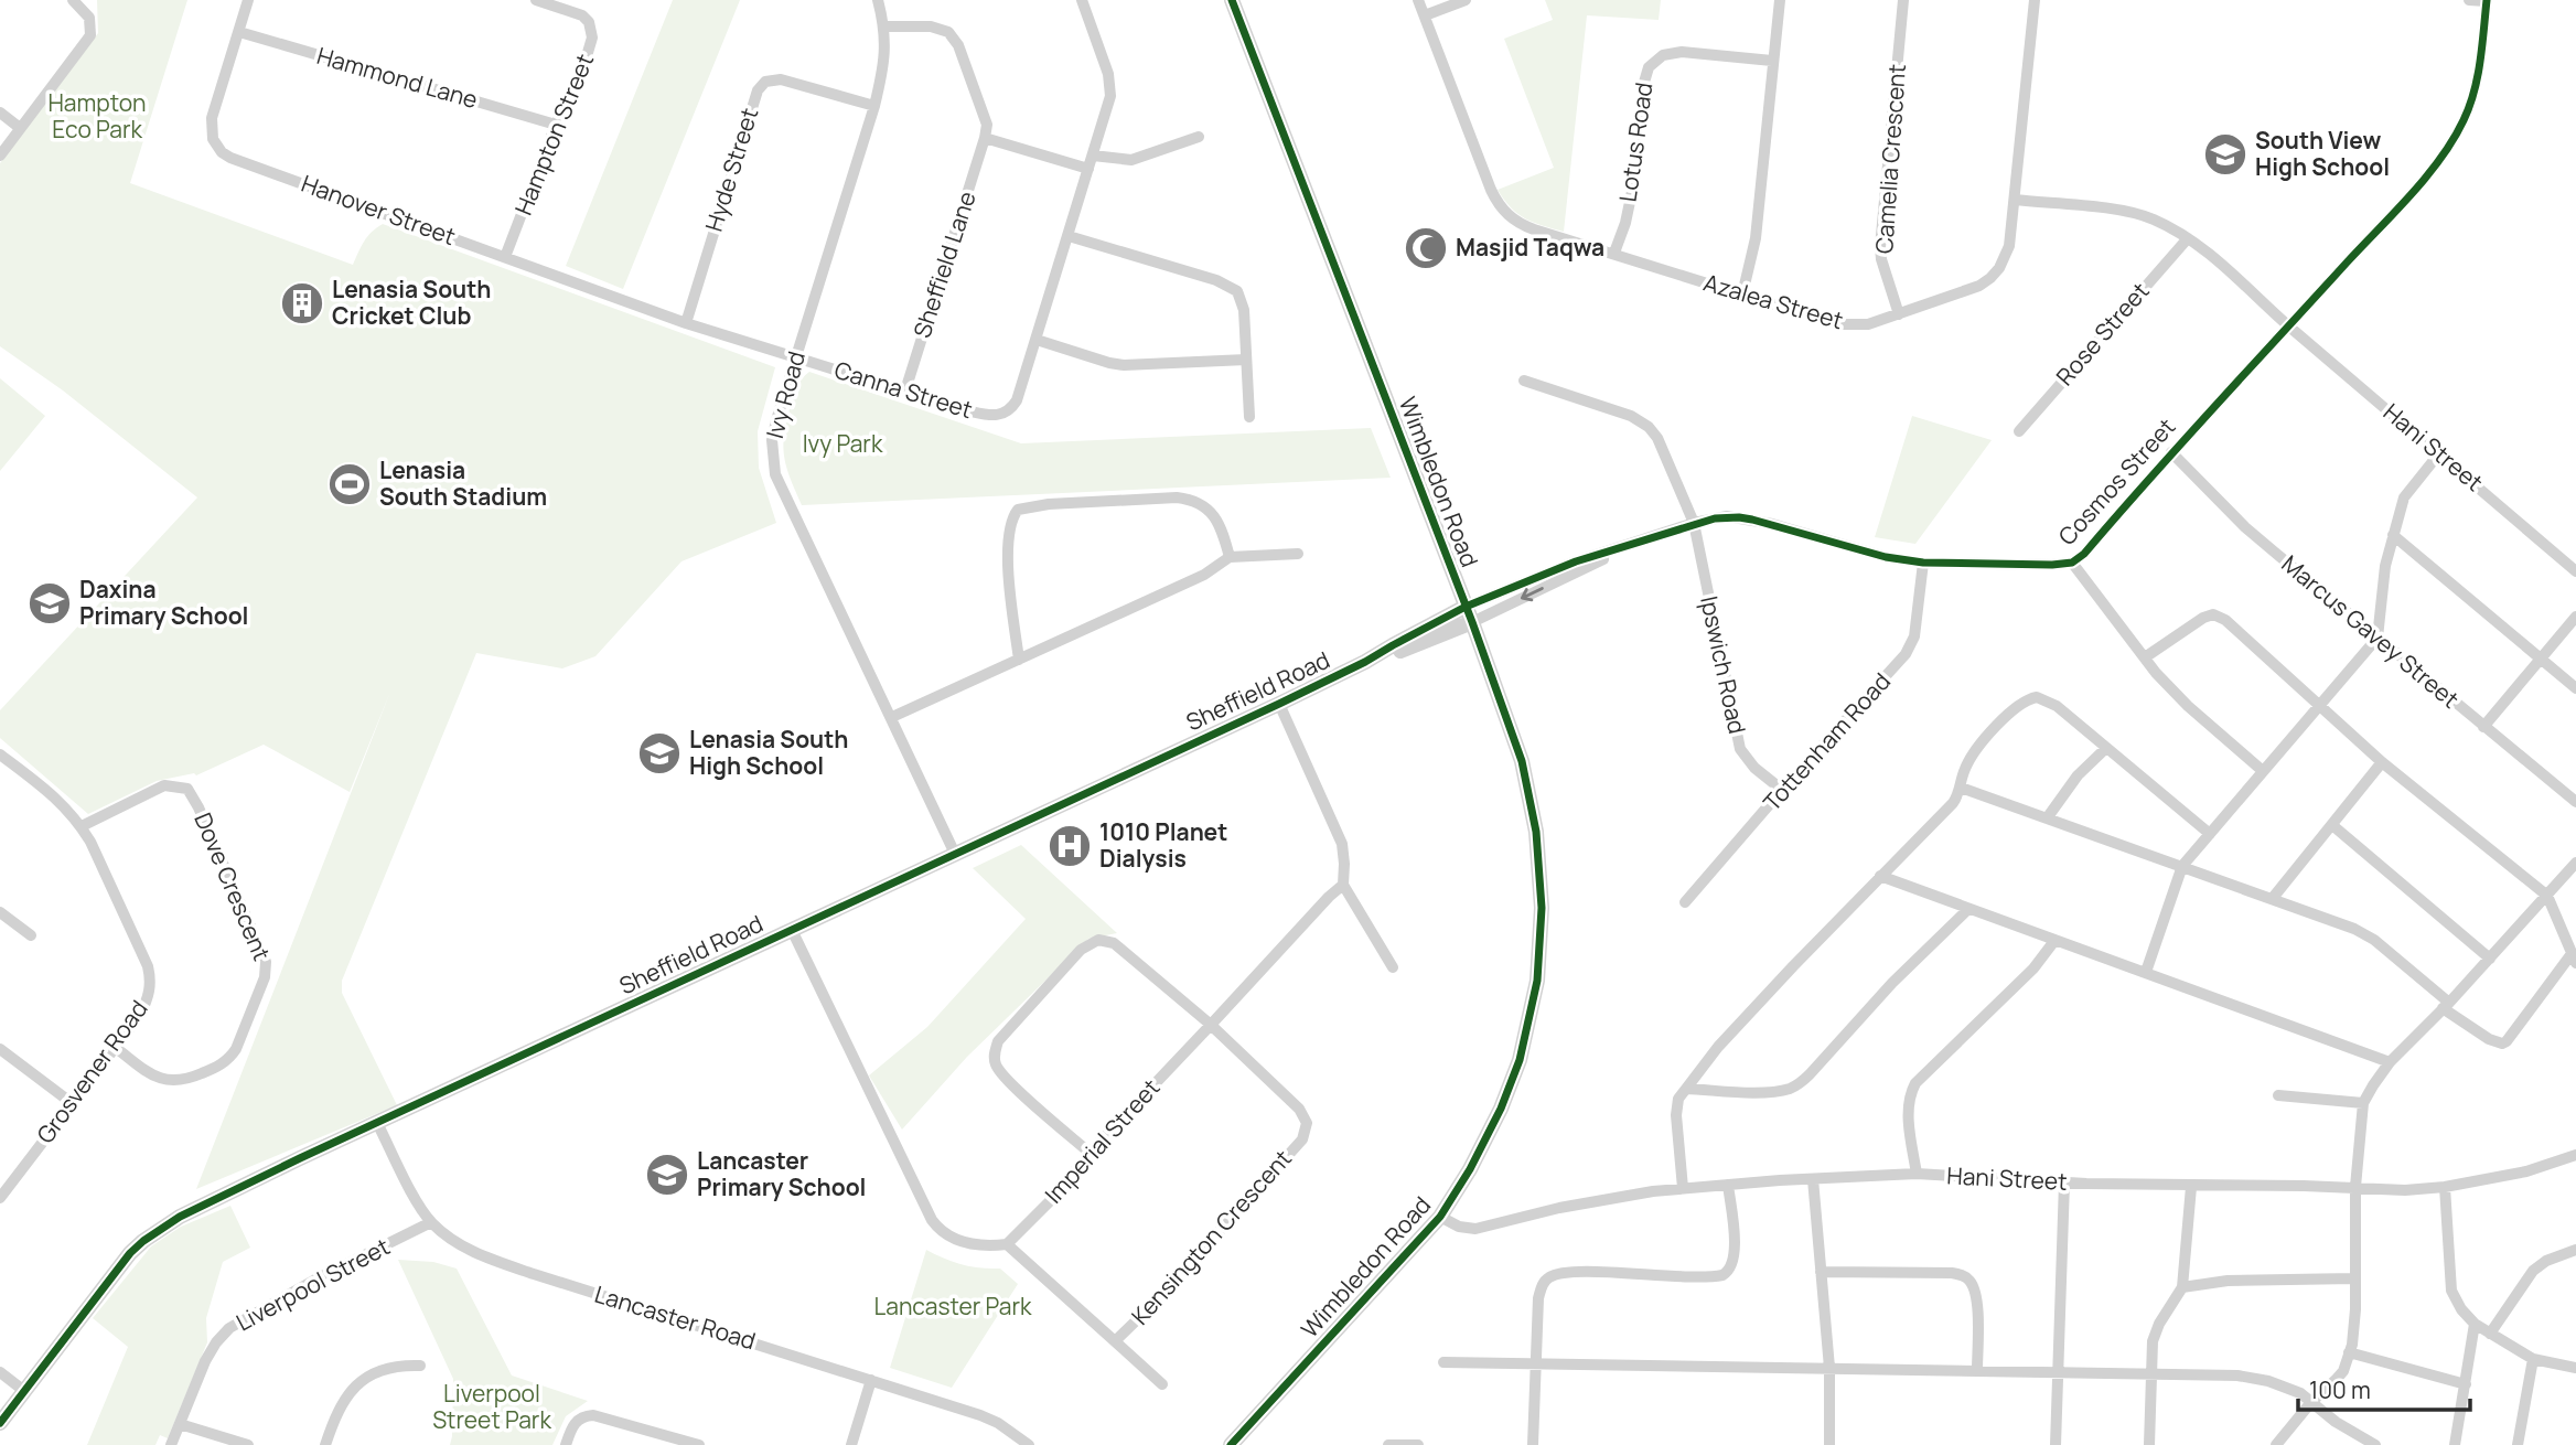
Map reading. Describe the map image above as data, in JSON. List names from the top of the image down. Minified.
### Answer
{"streets":{"street":["Hammond Lane","Hampton Street","Lotus Road","Camelia Crescent","Hyde Street","Hanover Street","Sheffield Lane","Azalea Street","Rose Street","Canna Street","Ivy Road","Hani Street","Wimbledon Road","Cosmos Street","Marcus Gavey Street","Ipswich Road","Sheffield Road","Tottenham Road","Dove Crescent","Grosvener Road","Imperial Street","Kensington Crescent","Liverpool Street","Lancaster Road"]},"crossings":[["Hammond Lane","Hampton Street"],["Hammond Lane","Hanover Street"],["Hampton Street","Hanover Street"],["Lotus Road","Azalea Street"],["Camelia Crescent","Azalea Street"],["Hyde Street","Hanover Street"],["Hyde Street","Canna Street"],["Hyde Street","Ivy Road"],["Hanover Street","Canna Street"],["Sheffield Lane","Canna Street"],["Azalea Street","Hani Street"],["Rose Street","Hani Street"],["Canna Street","Ivy Road"],["Ivy Road","Sheffield Road"],["Hani Street","Wimbledon Road"],["Hani Street","Cosmos Street"],["Wimbledon Road","Cosmos Street"],["Wimbledon Road","Sheffield Road"],["Cosmos Street","Marcus Gavey Street"],["Cosmos Street","Ipswich Road"],["Cosmos Street","Sheffield Road"],["Cosmos Street","Tottenham Road"],["Ipswich Road","Tottenham Road"],["Sheffield Road","Lancaster Road"],["Dove Crescent","Grosvener Road"],["Imperial Street","Kensington Crescent"],["Liverpool Street","Lancaster Road"]],"parks":["Hampton Eco Park","Ivy Park","Lancaster Park","Liverpool Street Park"],"places":{"school or university":["South View High School","Daxina Primary School","Lenasia South High School","Lancaster Primary School"],"mosque":["Masjid Taqwa"],"building":["Lenasia South Cricket Club"],"sports":["Lenasia South Stadium"],"hospital":["1010 Planet Dialysis"]},"scale_bar":"100 m"}
